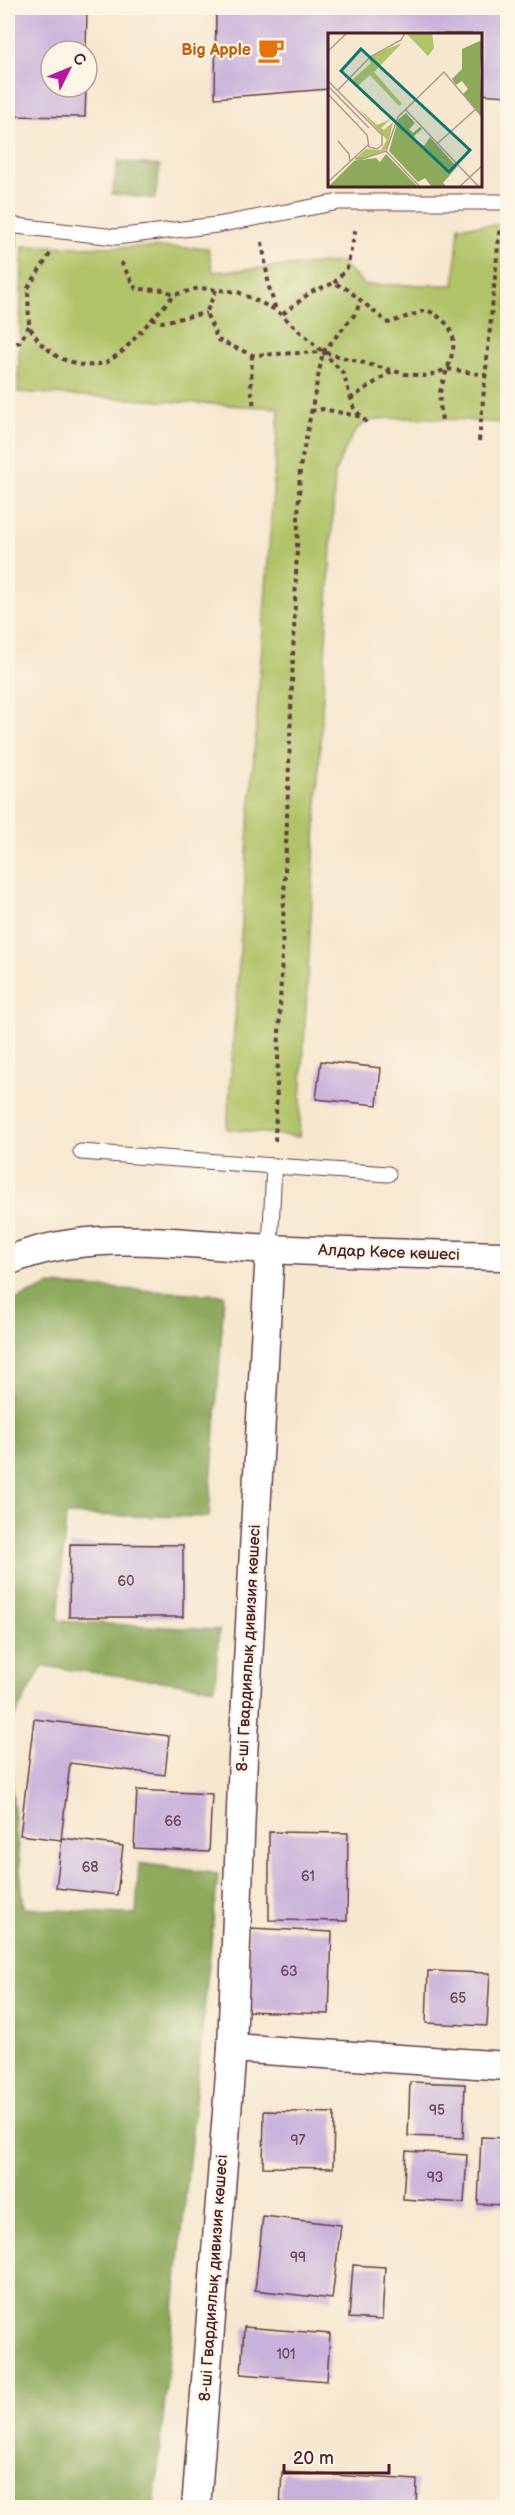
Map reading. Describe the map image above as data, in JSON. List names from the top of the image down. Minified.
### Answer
{"streets":{"street":["Алдар Көсе көшесі","8-ші Гвардиялық дивизия көшесі"]},"crossings":[["Алдар Көсе көшесі","8-ші Гвардиялық дивизия көшесі"]],"places":{"cafe":["Big Apple"]},"house_numbers":["60","66","68","61","63","65","95","97","93","99","101"],"scale_bar":"20 m","north":"top right"}
